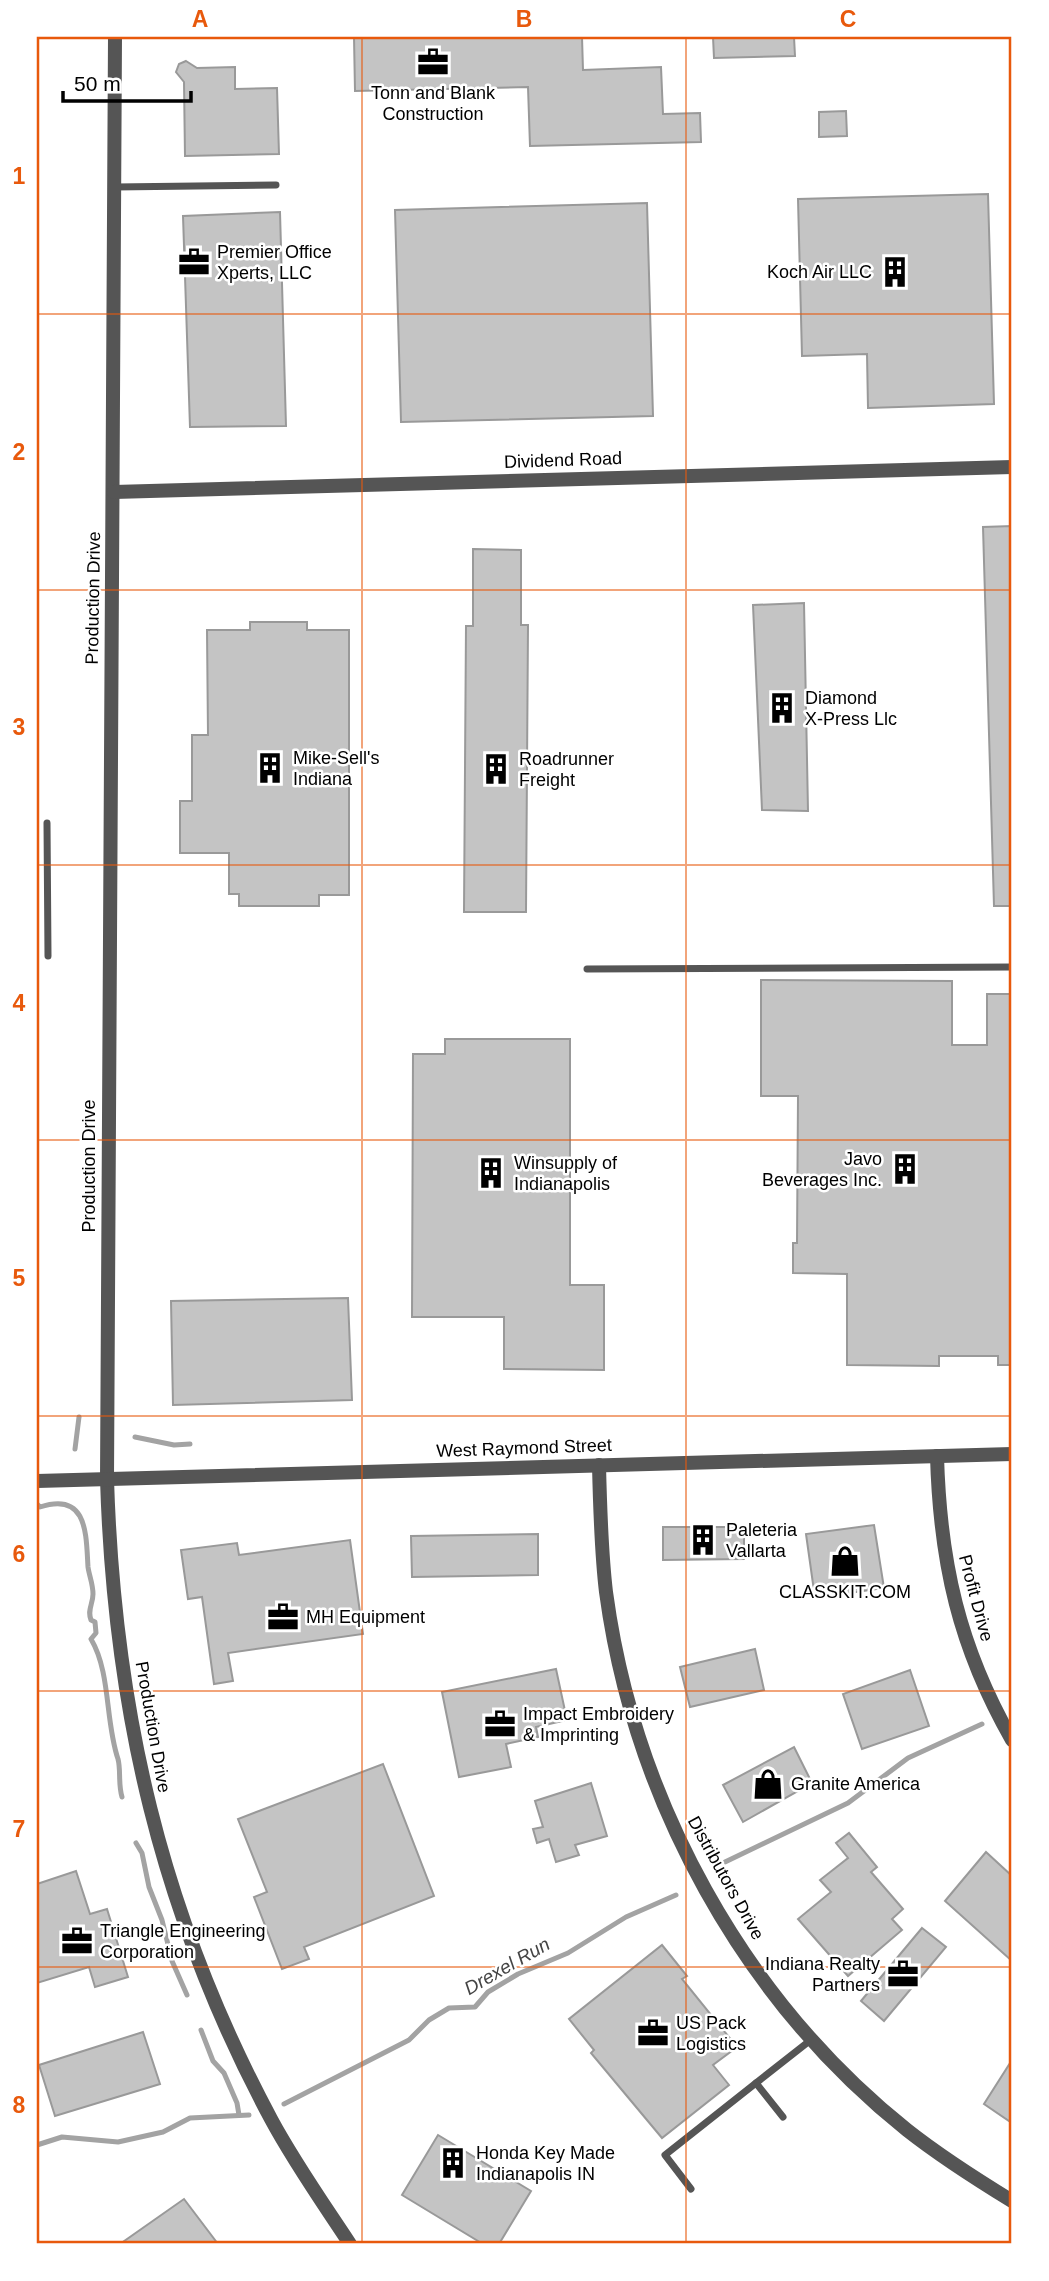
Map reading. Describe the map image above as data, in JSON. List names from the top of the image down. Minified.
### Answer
{"streets":{"street":["Dividend Road","Production Drive","West Raymond Street","Profit Drive","Distributors Drive"]},"crossings":[["Dividend Road","Production Drive"],["Production Drive","West Raymond Street"],["West Raymond Street","Profit Drive"],["West Raymond Street","Distributors Drive"]],"water":["Drexel Run"],"places":{"office":["Tonn and Blank Construction","Premier Office Xperts, LLC","MH Equipment","Impact Embroidery & Imprinting","Triangle Engineering Corporation","Indiana Realty Partners","US Pack Logistics"],"building":["Koch Air LLC","Diamond X-Press Llc","Mike-Sell's Indiana","Roadrunner Freight","Javo Beverages Inc.","Winsupply of Indianapolis","Paleteria Vallarta","Honda Key Made Indianapolis IN"],"shop":["CLASSKIT.COM","Granite America"]},"scale_bar":"50 m","grid":{"columns":["A","B","C"],"rows":["1","2","3","4","5","6","7","8"]}}
